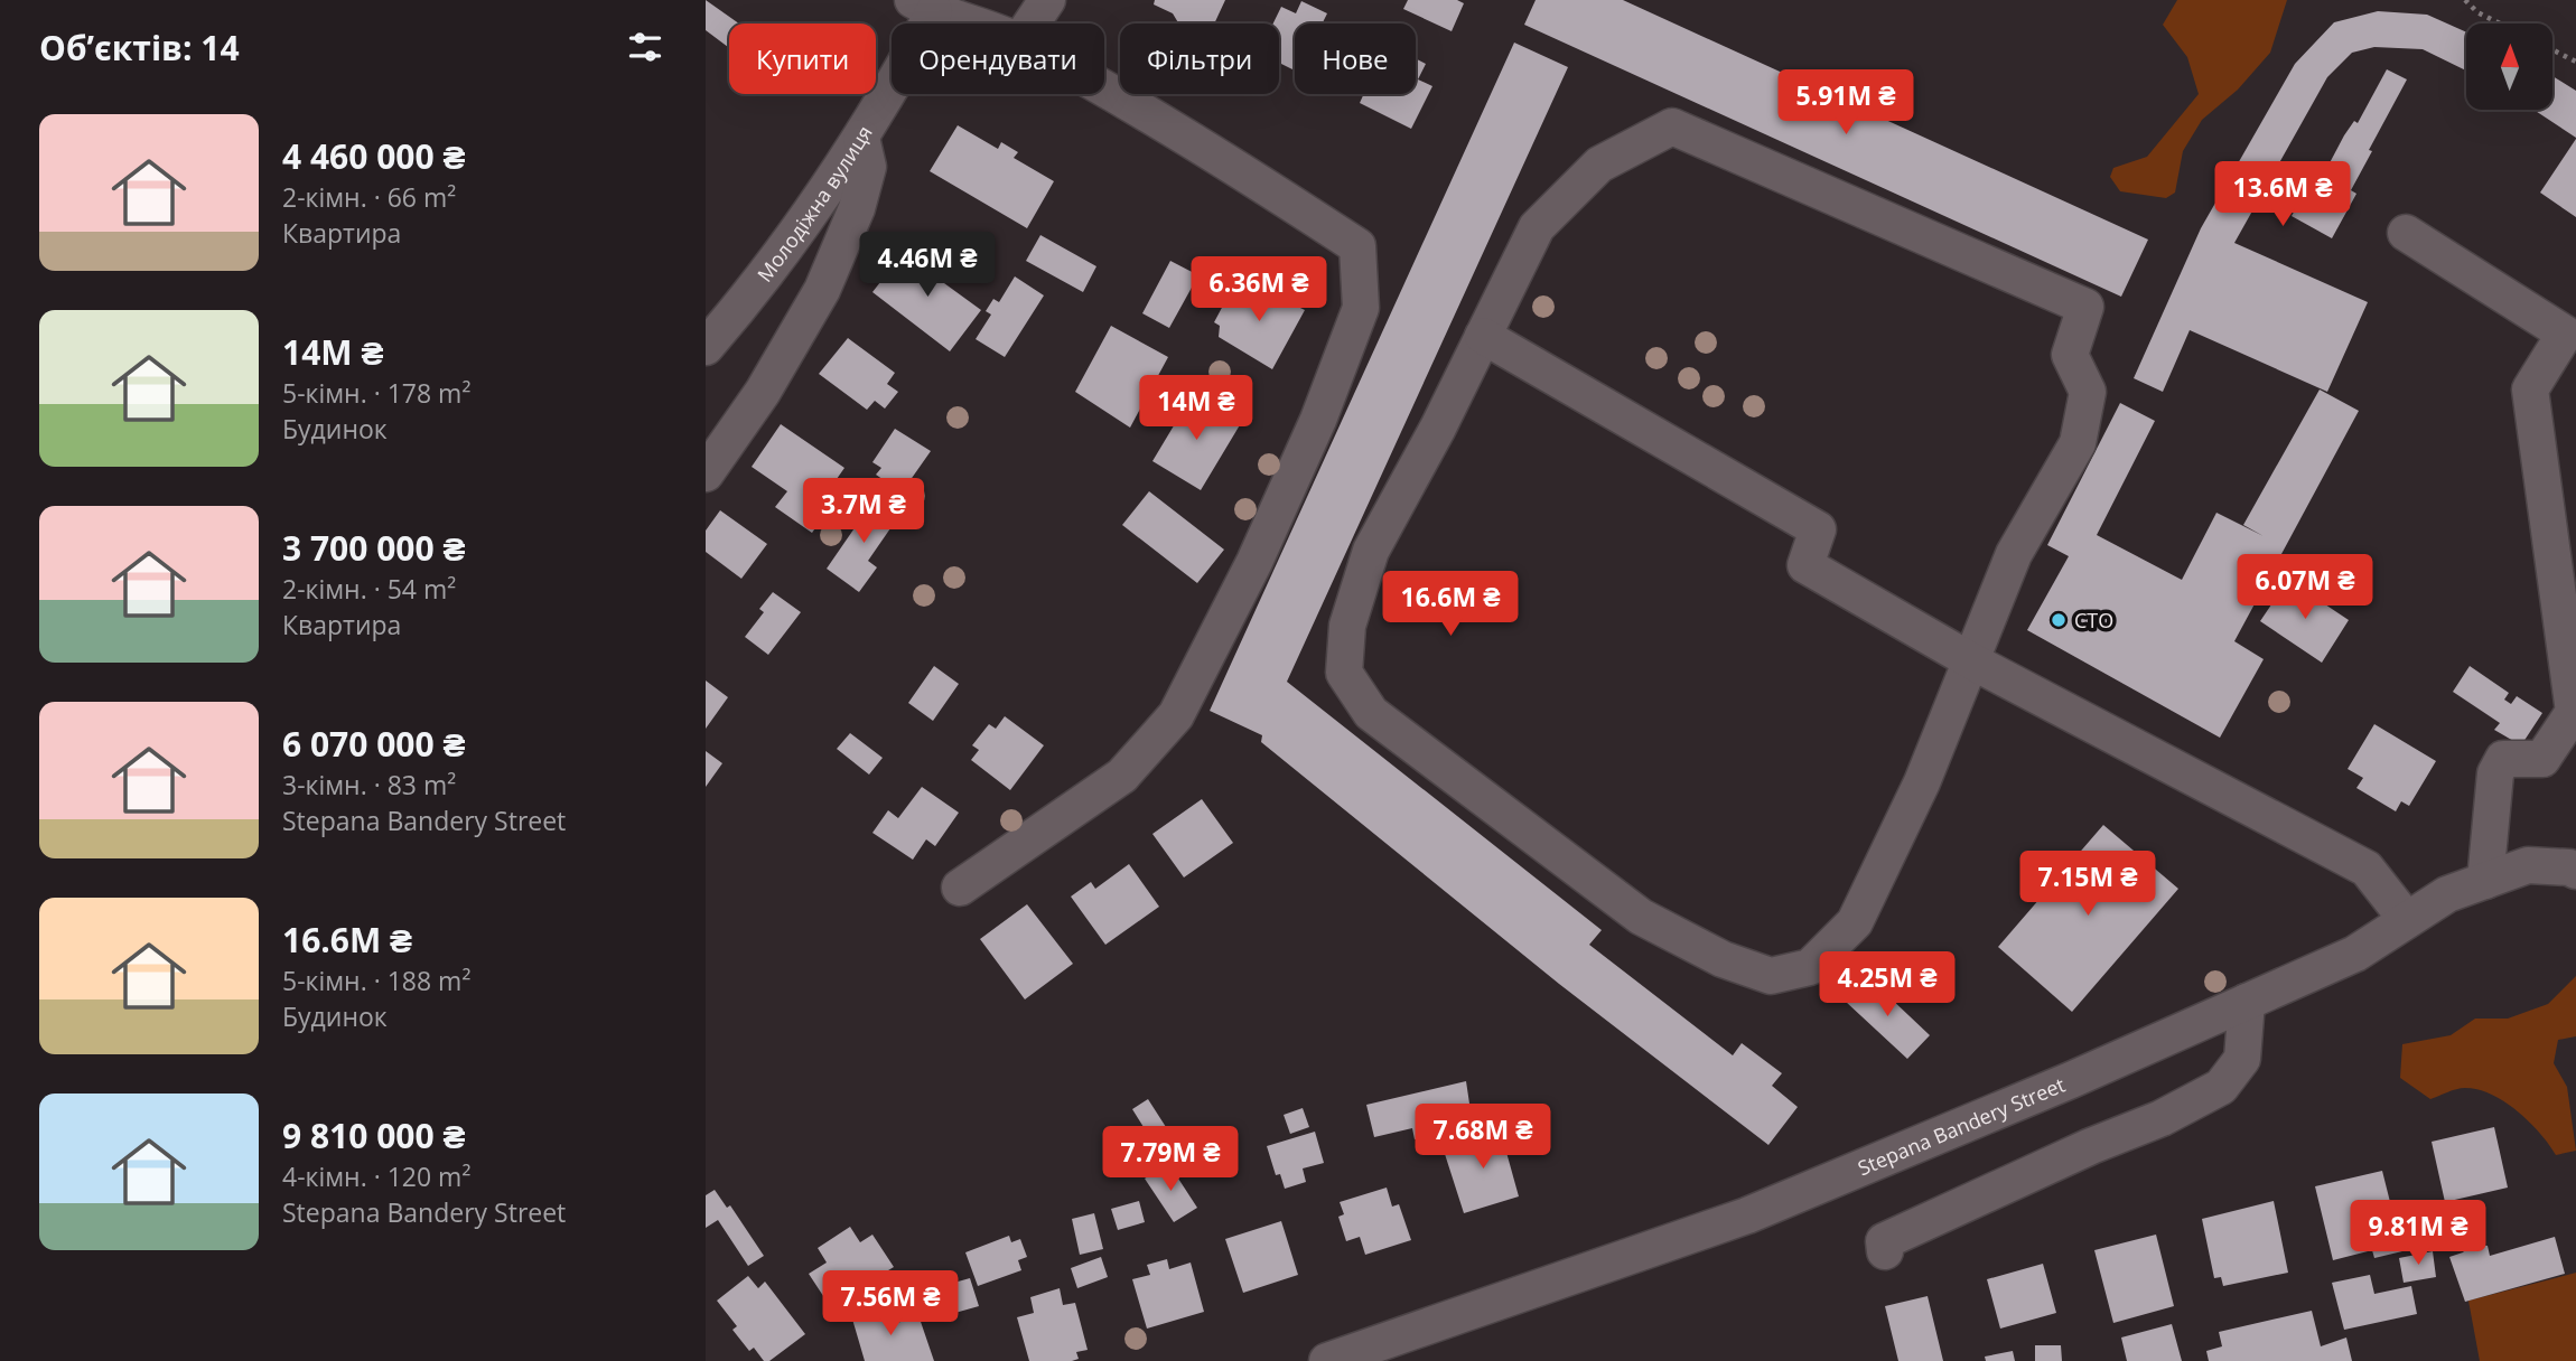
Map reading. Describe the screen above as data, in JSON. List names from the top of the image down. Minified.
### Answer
{"streets":{"street":["Молодіжна вулиця","Stepana Bandery Street"]},"places":["СТО"],"north":"top","page":{"heading":"Об’єктів: 14","chip":["Купити","Орендувати","Фільтри","Нове"],"price":["5.91M ₴","13.6M ₴","4.46M ₴","6.36M ₴","14M ₴","3.7M ₴","6.07M ₴","16.6M ₴","7.15M ₴","4.25M ₴","7.68M ₴","7.79M ₴","9.81M ₴","7.56M ₴"],"list":[{"name":"4 460 000 ₴","note":"2-кімн. · 66 m² · Квартира"},{"name":"14M ₴","note":"5-кімн. · 178 m² · Будинок"},{"name":"3 700 000 ₴","note":"2-кімн. · 54 m² · Квартира"},{"name":"6 070 000 ₴","note":"3-кімн. · 83 m² · Stepana Bandery Street"},{"name":"16.6M ₴","note":"5-кімн. · 188 m² · Будинок"},{"name":"9 810 000 ₴","note":"4-кімн. · 120 m² · Stepana Bandery Street"}]}}
